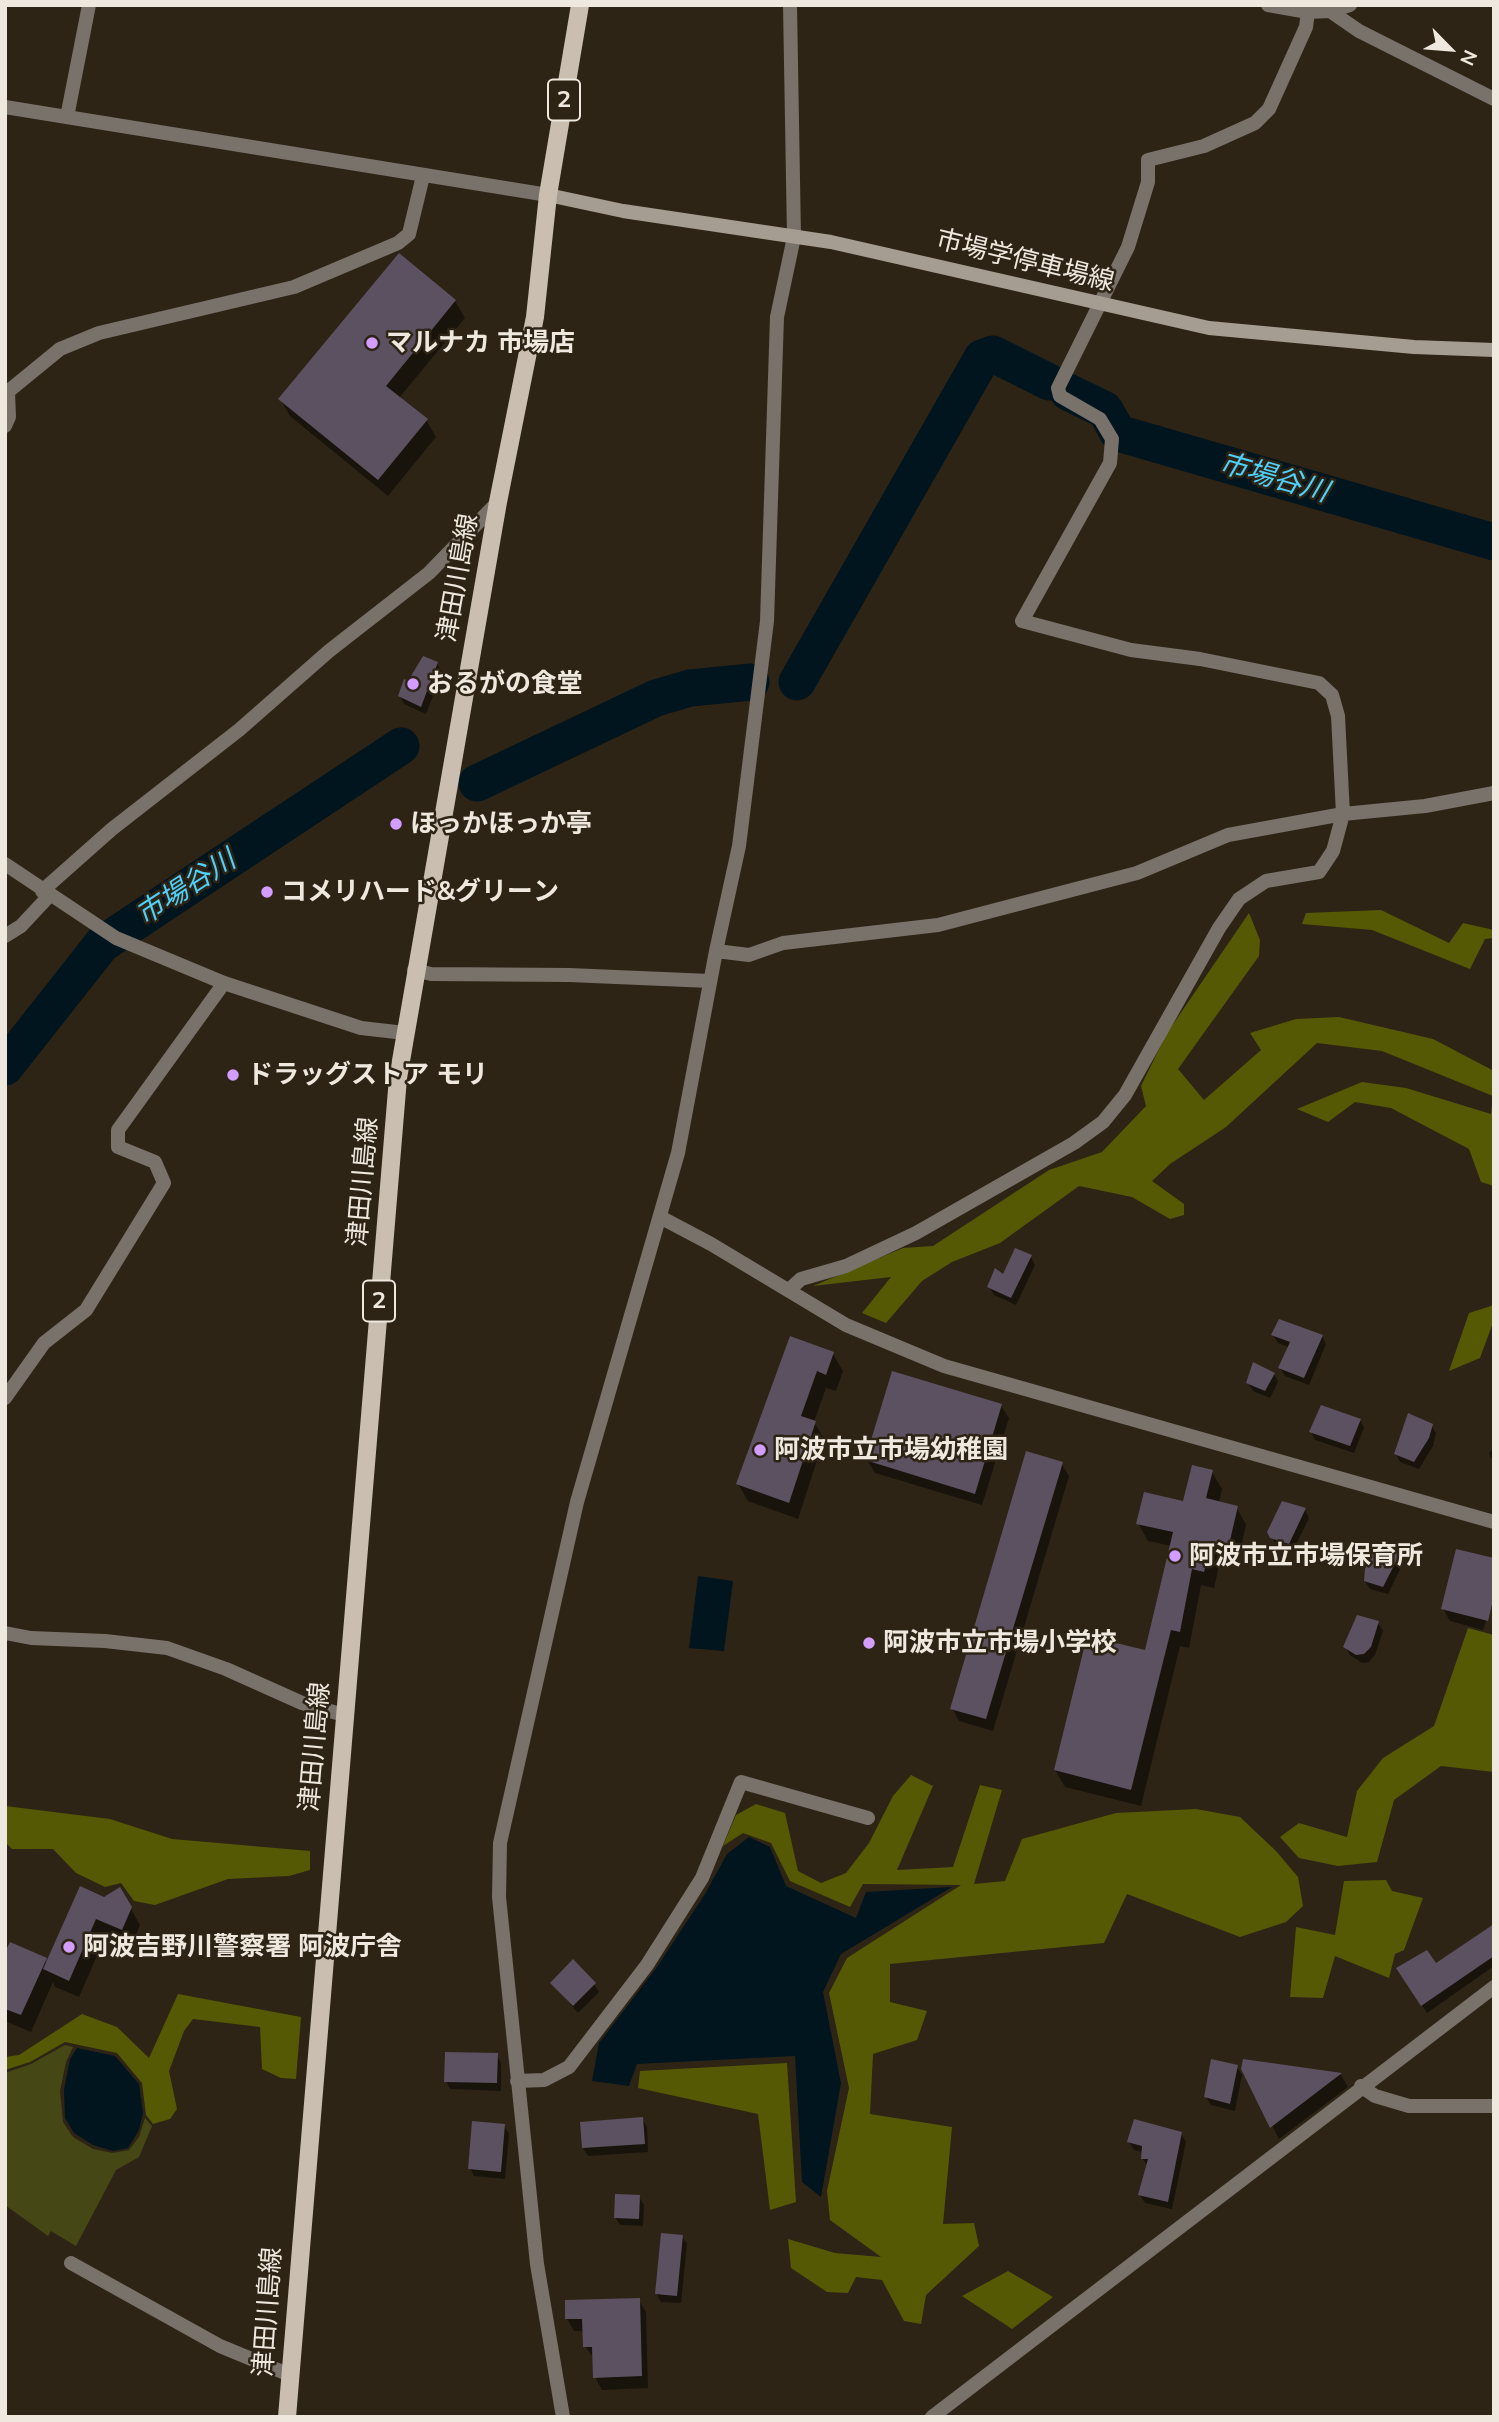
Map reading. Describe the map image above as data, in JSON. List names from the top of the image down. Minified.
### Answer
{"streets":{"main road":["2","市場学停車場線","津田川島線"]},"crossings":[["市場学停車場線","津田川島線"]],"water":["市場谷川"],"places":["マルナカ 市場店","おるがの食堂","ほっかほっか亭","コメリハード&グリーン","ドラッグストア モリ","阿波市立市場幼稚園","阿波市立市場保育所","阿波市立市場小学校","阿波吉野川警察署 阿波庁舎"],"north":"bottom right"}
